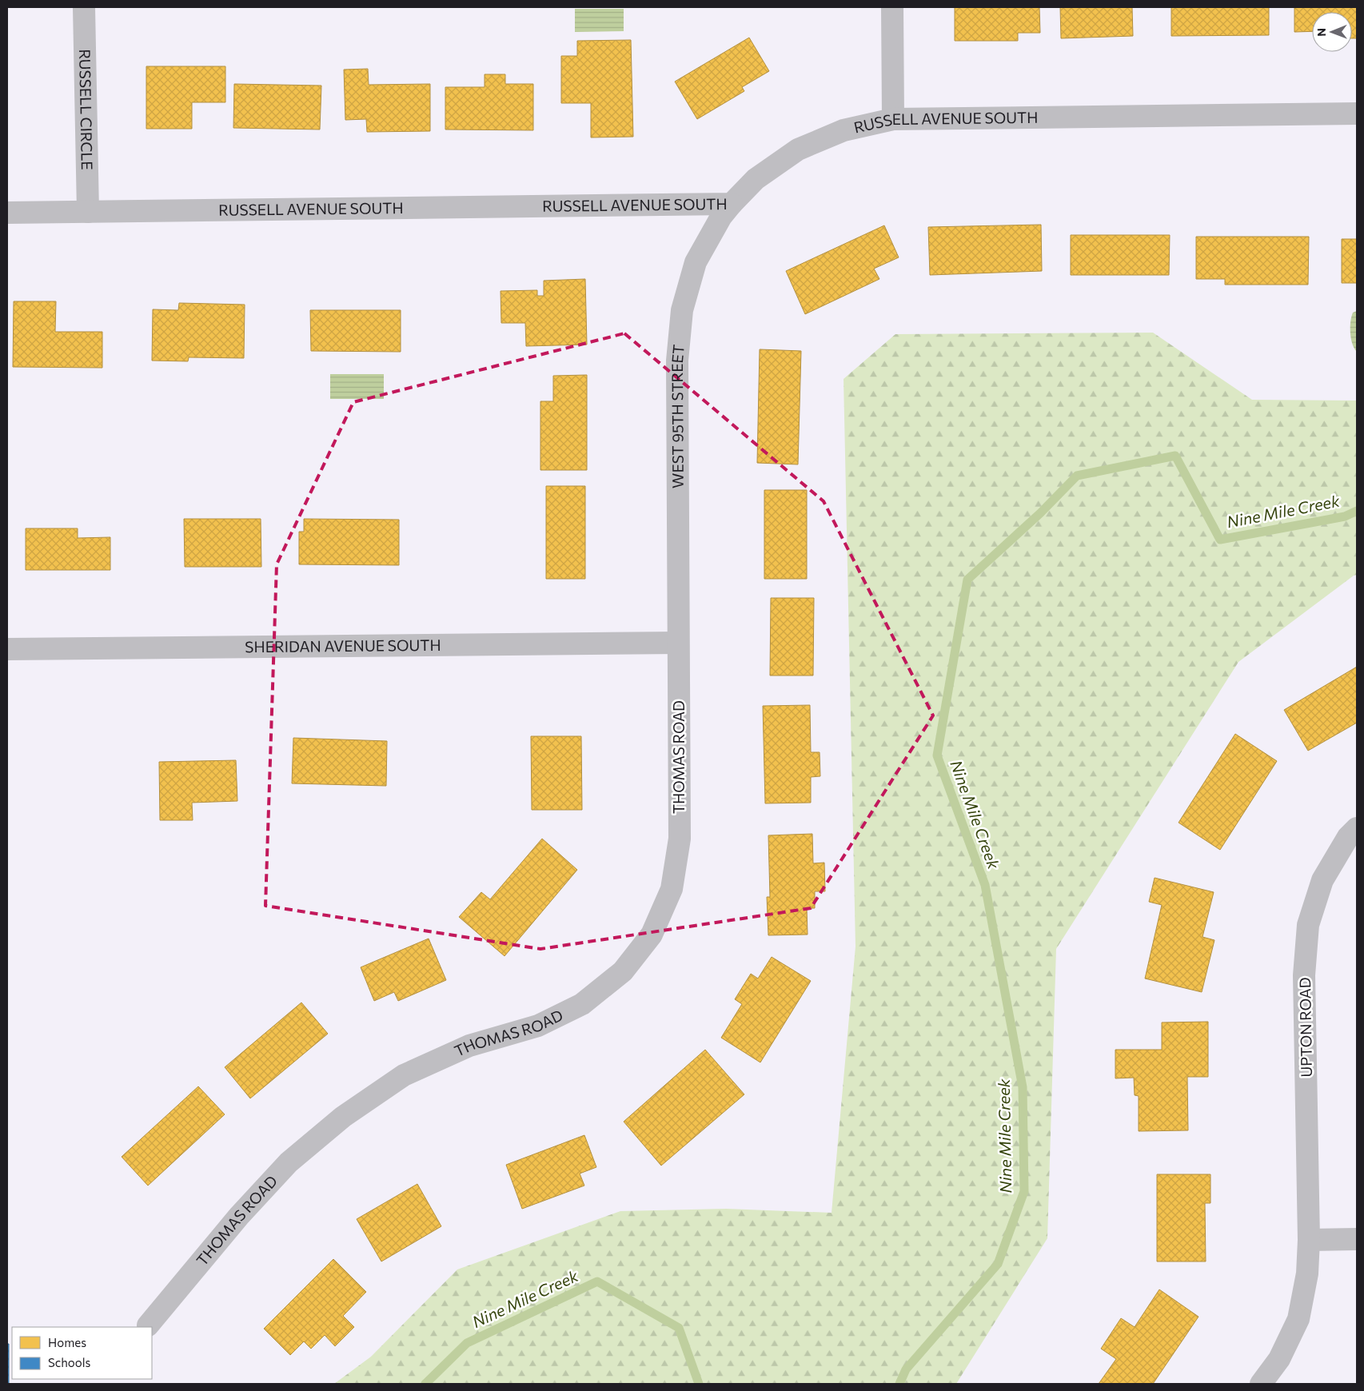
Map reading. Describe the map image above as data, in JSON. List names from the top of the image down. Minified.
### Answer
{"streets":{"street":["RUSSELL CIRCLE","RUSSELL AVENUE SOUTH","WEST 95TH STREET","SHERIDAN AVENUE SOUTH","THOMAS ROAD","UPTON ROAD"]},"crossings":[["RUSSELL CIRCLE","RUSSELL AVENUE SOUTH"],["RUSSELL AVENUE SOUTH","WEST 95TH STREET"],["WEST 95TH STREET","SHERIDAN AVENUE SOUTH"],["WEST 95TH STREET","THOMAS ROAD"],["SHERIDAN AVENUE SOUTH","THOMAS ROAD"]],"water":["Nine Mile Creek"],"legend":["Homes","Schools"],"north":"left"}
